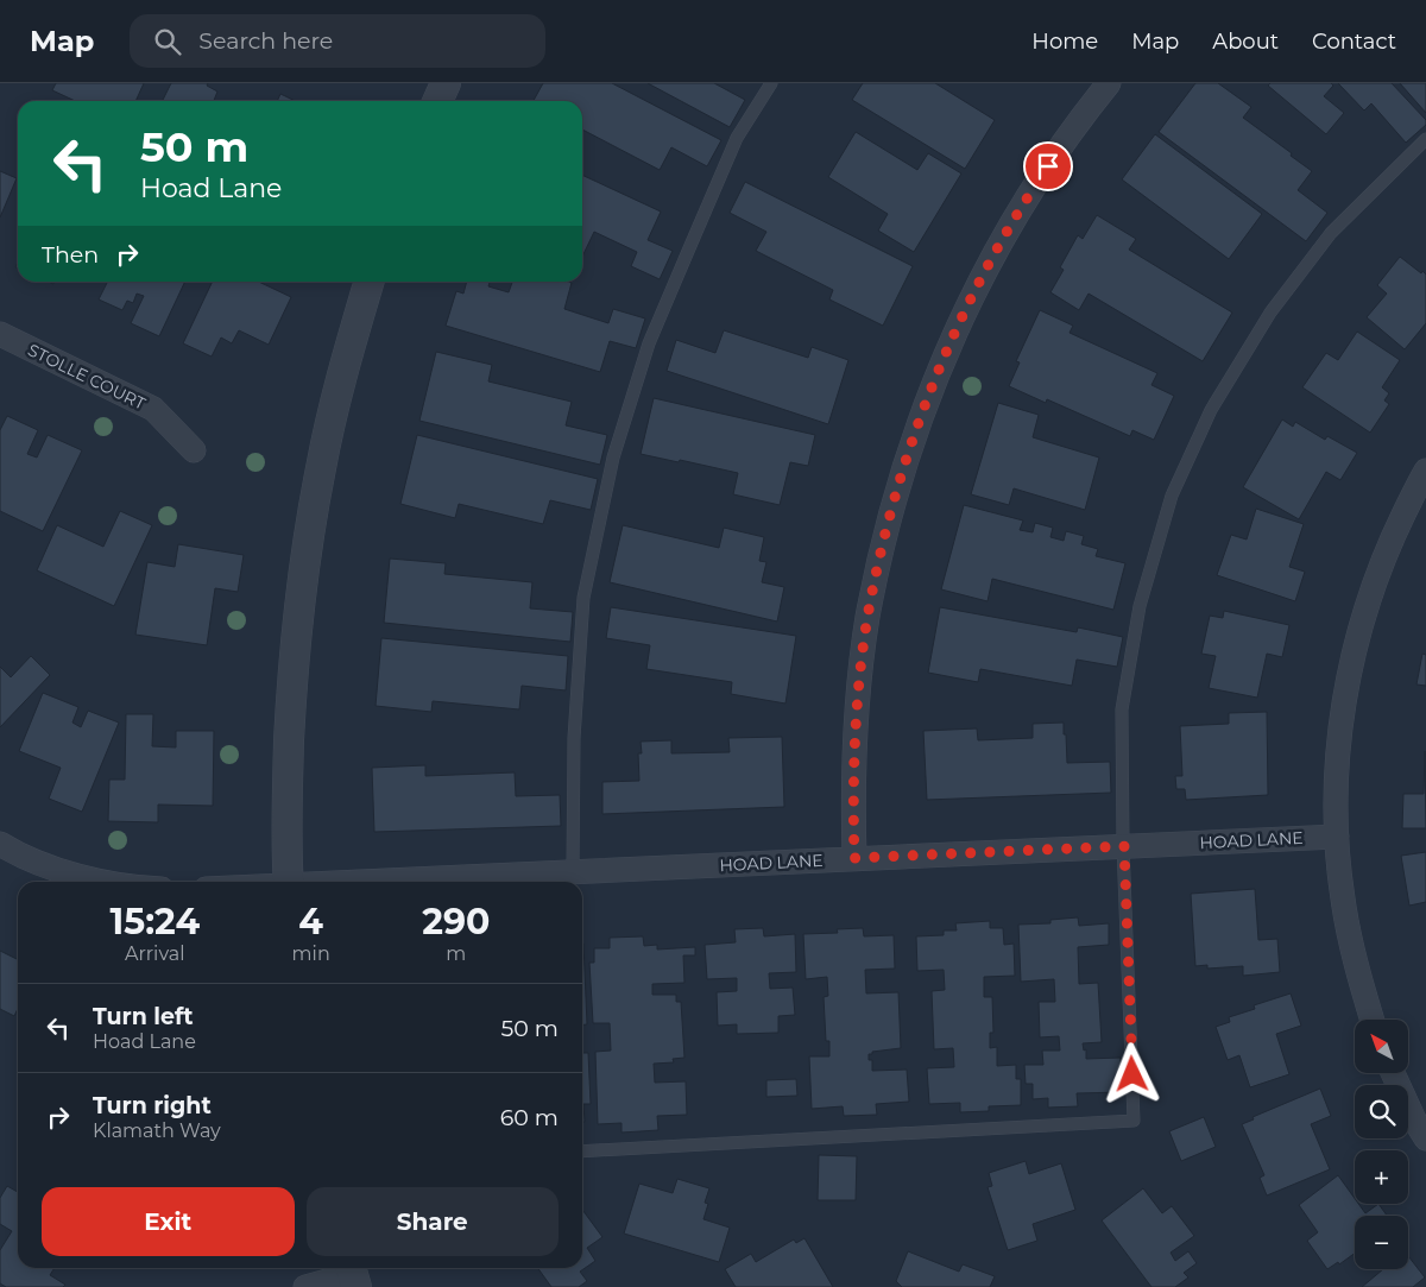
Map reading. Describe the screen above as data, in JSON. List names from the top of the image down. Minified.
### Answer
{"streets":{"street":["STOLLE COURT","HOAD LANE"]},"north":"top left","page":{"header":"Map","search":"Search here","nav":["Home","Map","About","Contact"],"turn":["50 m","Hoad Lane"],"then":"Then","eta":["15:24","Arrival","4","min","290","m"],"list":[{"name":"Turn left","note":"Hoad Lane","value":"50 m"},{"name":"Turn right","note":"Klamath Way","value":"60 m"}],"map_buttons":["+","−"],"buttons":["Exit","Share"]}}
